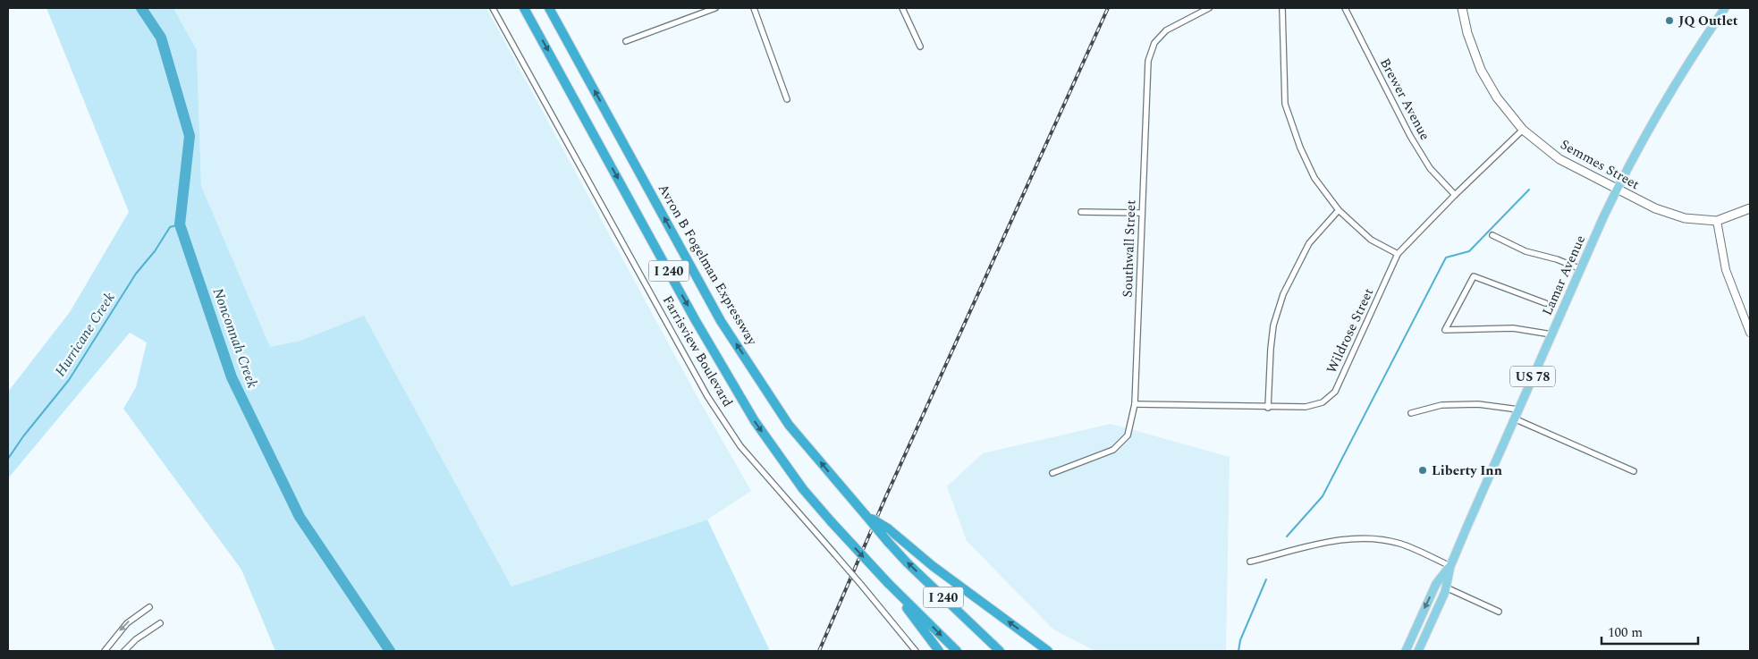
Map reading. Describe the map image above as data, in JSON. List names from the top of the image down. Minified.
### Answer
{"streets":{"highway":["Avron B Fogelman Expressway","I 240"],"main road":["Semmes Street","Lamar Avenue","US 78"],"street":["Brewer Avenue","Southwall Street","Wildrose Street","Farrisview Boulevard"]},"crossings":[["Brewer Avenue","Wildrose Street"],["Semmes Street","Lamar Avenue"],["Semmes Street","Wildrose Street"],["Southwall Street","Wildrose Street"]],"water":["Hurricane Creek","Nonconnah Creek"],"places":["JQ Outlet","Liberty Inn"],"scale_bar":"100 m"}
